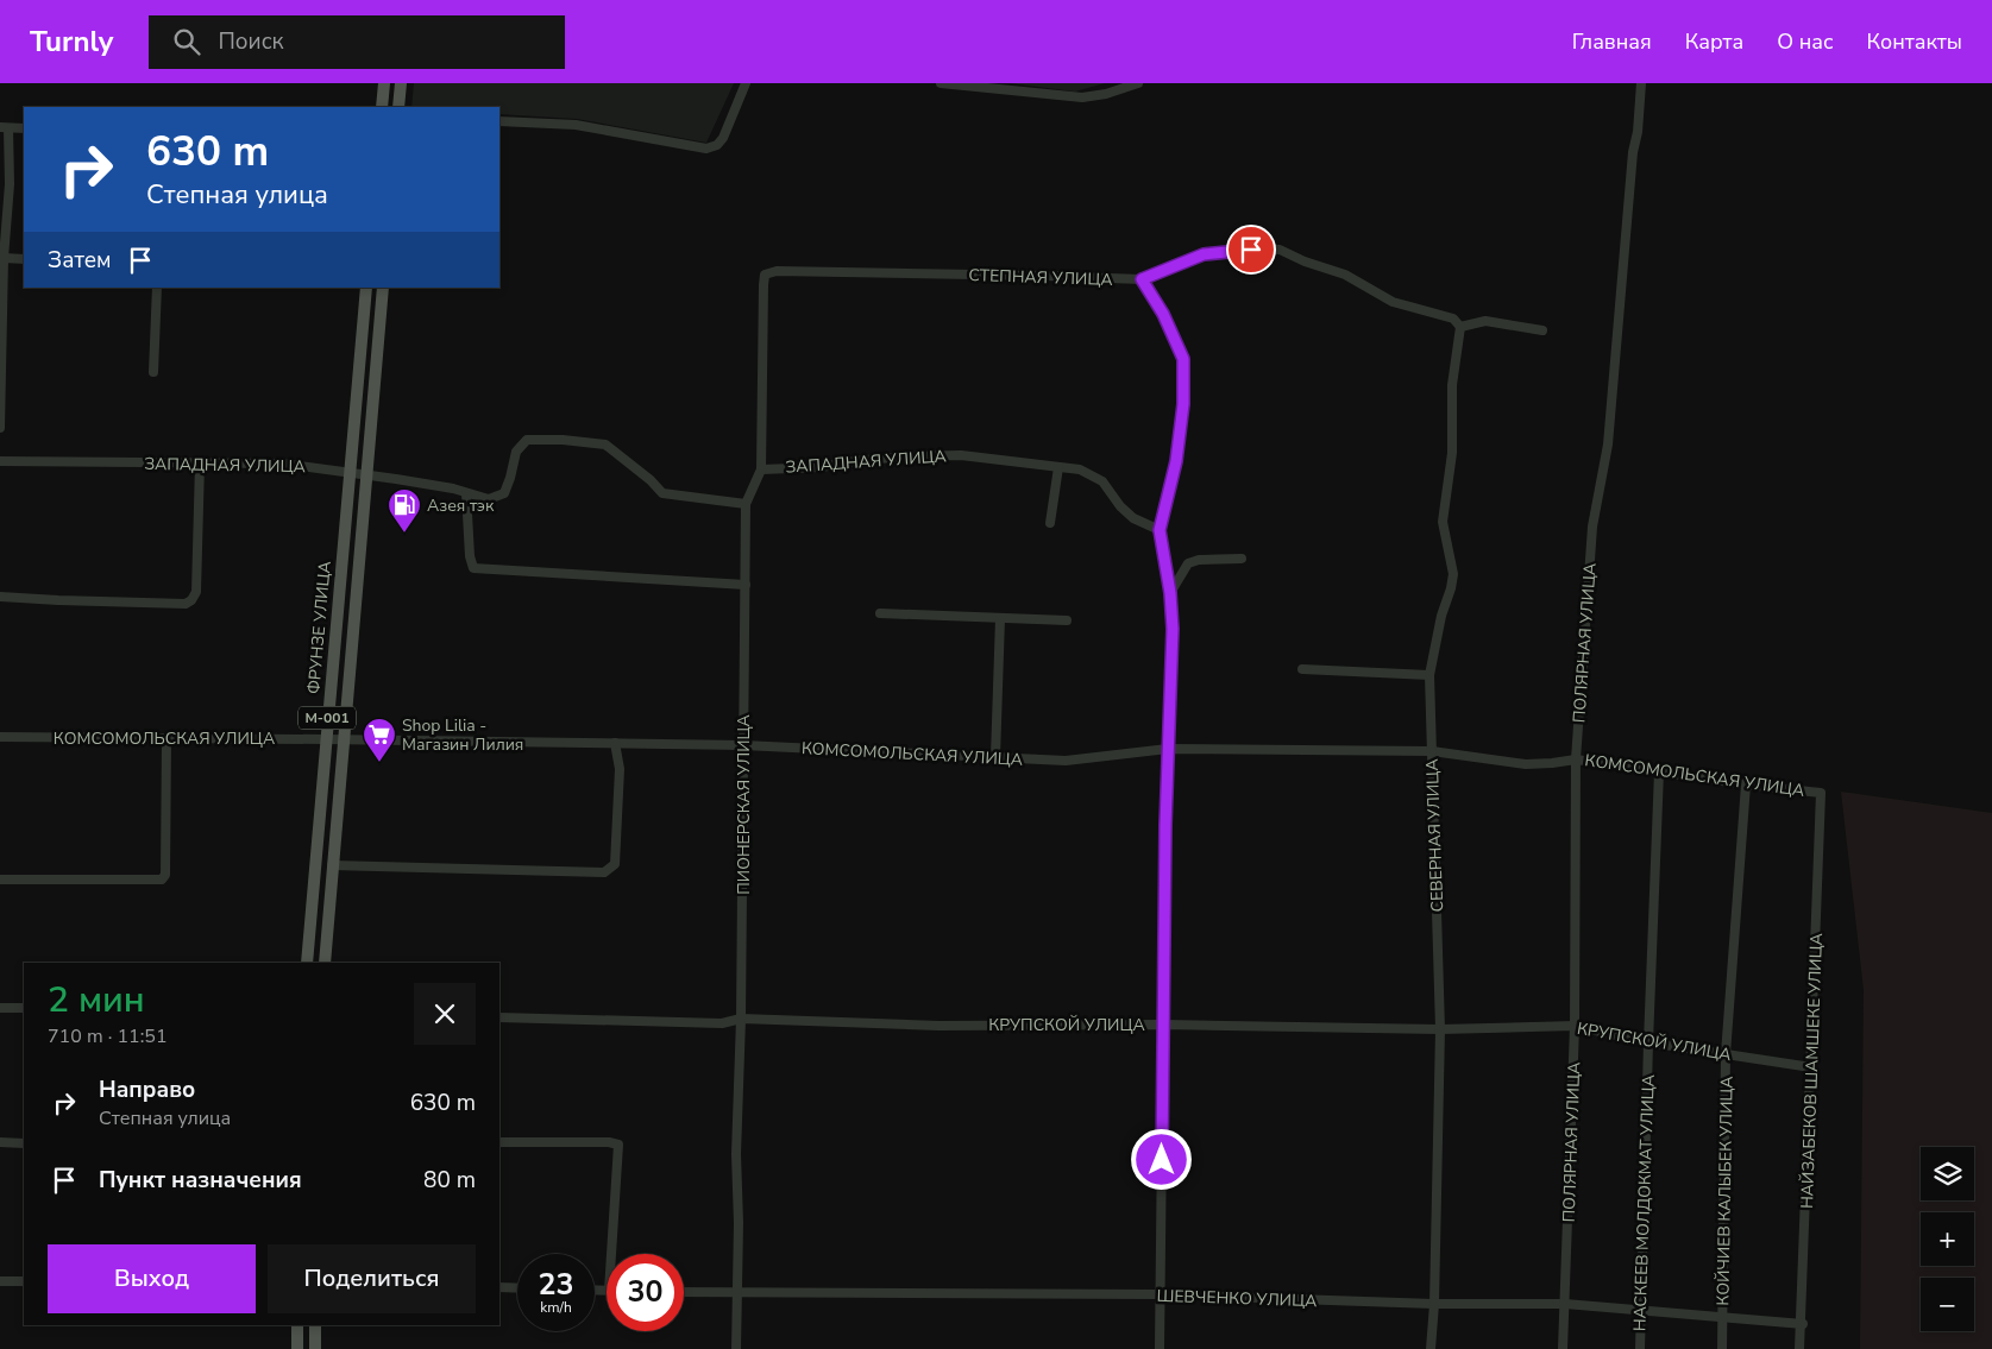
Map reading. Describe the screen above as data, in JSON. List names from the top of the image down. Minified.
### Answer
{"streets":{"main road":["ФРУНЗЕ УЛИЦА","M-001"],"street":["СТЕПНАЯ УЛИЦА","ЗАПАДНАЯ УЛИЦА","ПОЛЯРНАЯ УЛИЦА","КОМСОМОЛЬСКАЯ УЛИЦА","ПИОНЕРСКАЯ УЛИЦА","СЕВЕРНАЯ УЛИЦА","КРУПСКОЙ УЛИЦА","НАЙЗАБЕКОВ ШАМШЕКЕ УЛИЦА","КОЙЧИЕВ КАЛЫБЕК УЛИЦА","НАСКЕЕВ МОЛДОКМАТ УЛИЦА","ШЕВЧЕНКО УЛИЦА"]},"crossings":[["СТЕПНАЯ УЛИЦА","ПИОНЕРСКАЯ УЛИЦА"],["СТЕПНАЯ УЛИЦА","СЕВЕРНАЯ УЛИЦА"],["ЗАПАДНАЯ УЛИЦА","ФРУНЗЕ УЛИЦА"],["ЗАПАДНАЯ УЛИЦА","M-001"],["ЗАПАДНАЯ УЛИЦА","ПИОНЕРСКАЯ УЛИЦА"],["ФРУНЗЕ УЛИЦА","M-001"],["ФРУНЗЕ УЛИЦА","КОМСОМОЛЬСКАЯ УЛИЦА"],["ПОЛЯРНАЯ УЛИЦА","КОМСОМОЛЬСКАЯ УЛИЦА"],["ПОЛЯРНАЯ УЛИЦА","КРУПСКОЙ УЛИЦА"],["ПОЛЯРНАЯ УЛИЦА","ШЕВЧЕНКО УЛИЦА"],["КОМСОМОЛЬСКАЯ УЛИЦА","ПИОНЕРСКАЯ УЛИЦА"],["КОМСОМОЛЬСКАЯ УЛИЦА","СЕВЕРНАЯ УЛИЦА"],["КОМСОМОЛЬСКАЯ УЛИЦА","НАЙЗАБЕКОВ ШАМШЕКЕ УЛИЦА"],["КОМСОМОЛЬСКАЯ УЛИЦА","КОЙЧИЕВ КАЛЫБЕК УЛИЦА"],["КОМСОМОЛЬСКАЯ УЛИЦА","НАСКЕЕВ МОЛДОКМАТ УЛИЦА"],["ПИОНЕРСКАЯ УЛИЦА","КРУПСКОЙ УЛИЦА"],["ПИОНЕРСКАЯ УЛИЦА","ШЕВЧЕНКО УЛИЦА"],["СЕВЕРНАЯ УЛИЦА","КРУПСКОЙ УЛИЦА"],["СЕВЕРНАЯ УЛИЦА","ШЕВЧЕНКО УЛИЦА"],["КРУПСКОЙ УЛИЦА","НАЙЗАБЕКОВ ШАМШЕКЕ УЛИЦА"],["КРУПСКОЙ УЛИЦА","КОЙЧИЕВ КАЛЫБЕК УЛИЦА"],["КРУПСКОЙ УЛИЦА","НАСКЕЕВ МОЛДОКМАТ УЛИЦА"],["НАЙЗАБЕКОВ ШАМШЕКЕ УЛИЦА","ШЕВЧЕНКО УЛИЦА"],["КОЙЧИЕВ КАЛЫБЕК УЛИЦА","ШЕВЧЕНКО УЛИЦА"],["НАСКЕЕВ МОЛДОКМАТ УЛИЦА","ШЕВЧЕНКО УЛИЦА"]],"places":{"fuel station":["Азея тэк"],"supermarket":["Shop Lilia - Магазин Лилия"]},"page":{"header":"Turnly","search":"Поиск","nav":["Главная","Карта","О нас","Контакты"],"turn":["630 m","Степная улица"],"then":"Затем","heading":["2 мин","710 m · 11:51"],"list":[{"name":"Направо","note":"Степная улица","value":"630 m"},{"name":"Пункт назначения","value":"80 m"}],"map_buttons":["+","−"],"buttons":["Выход","Поделиться"],"speed":"23 km/h","limit":"30"}}
